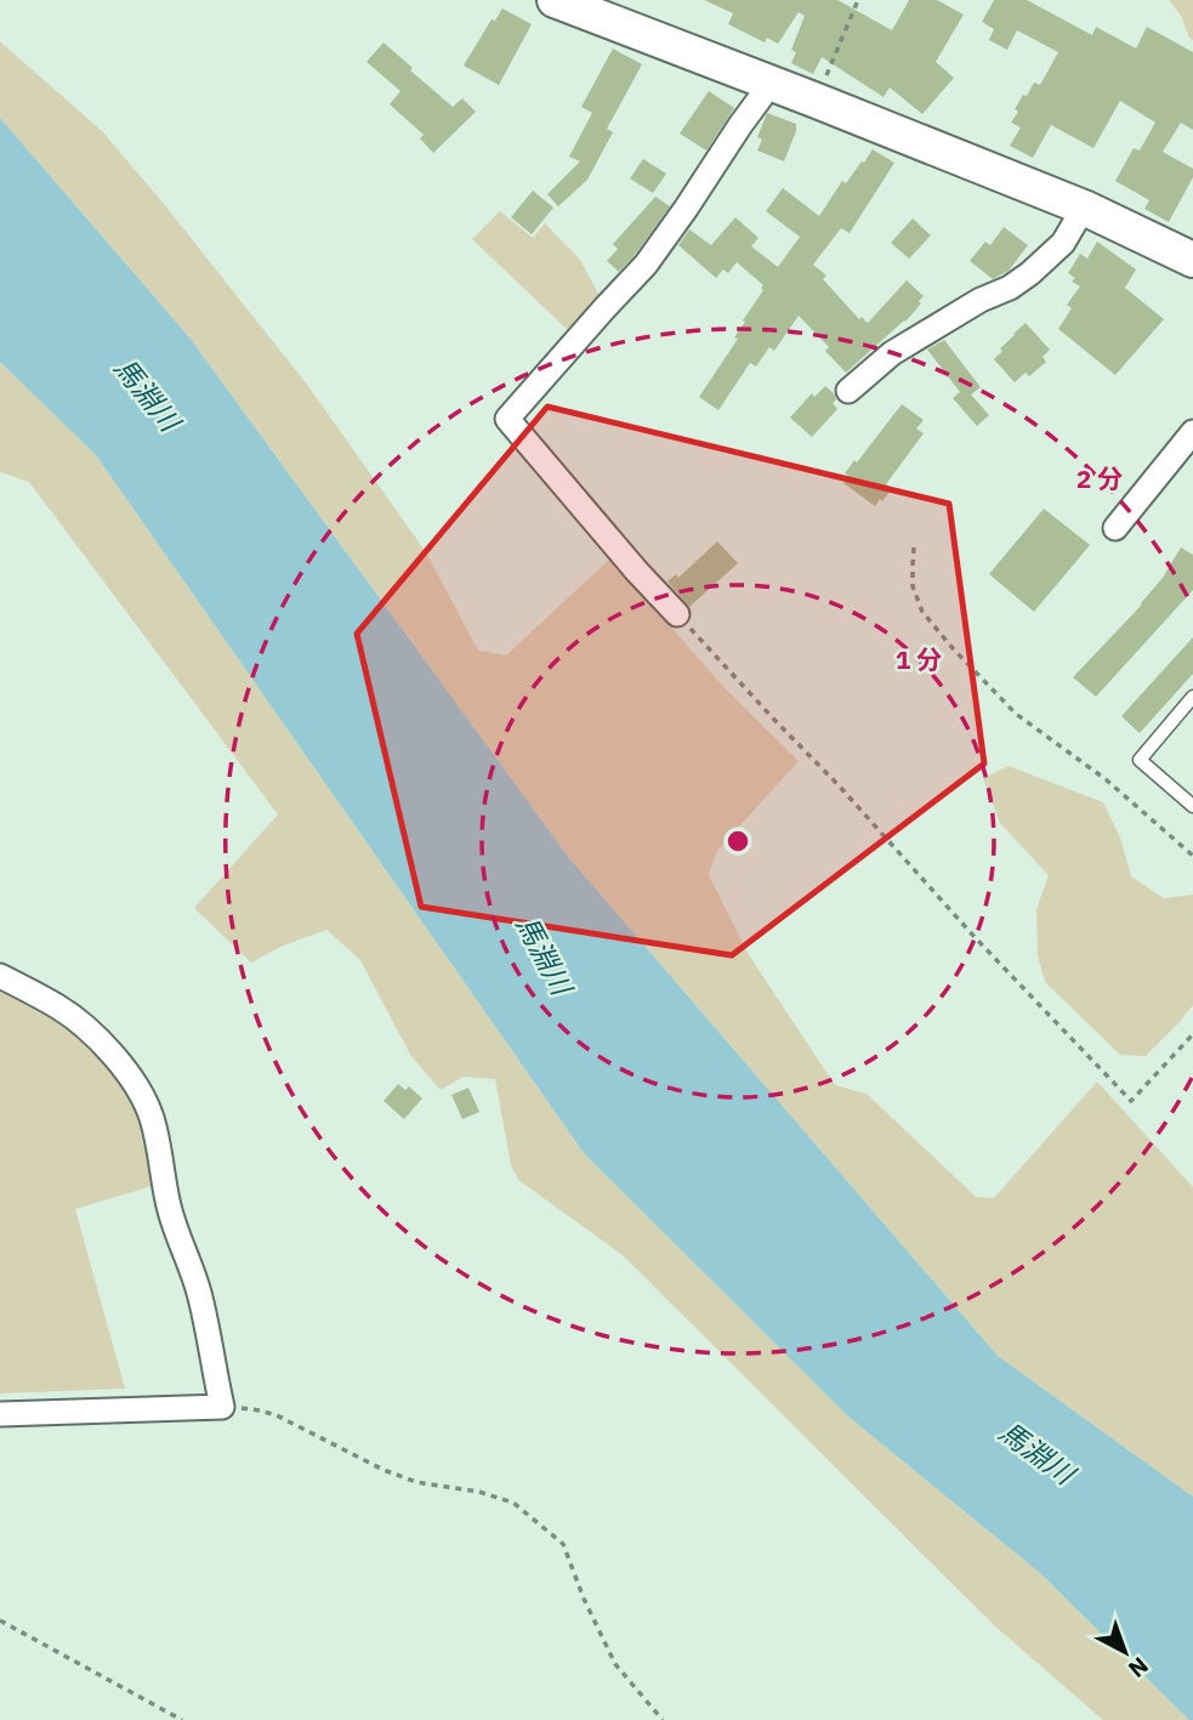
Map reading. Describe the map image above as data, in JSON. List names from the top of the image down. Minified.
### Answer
{"water":["馬淵川"],"north":"bottom right","rings":["2 分","1 分"]}
